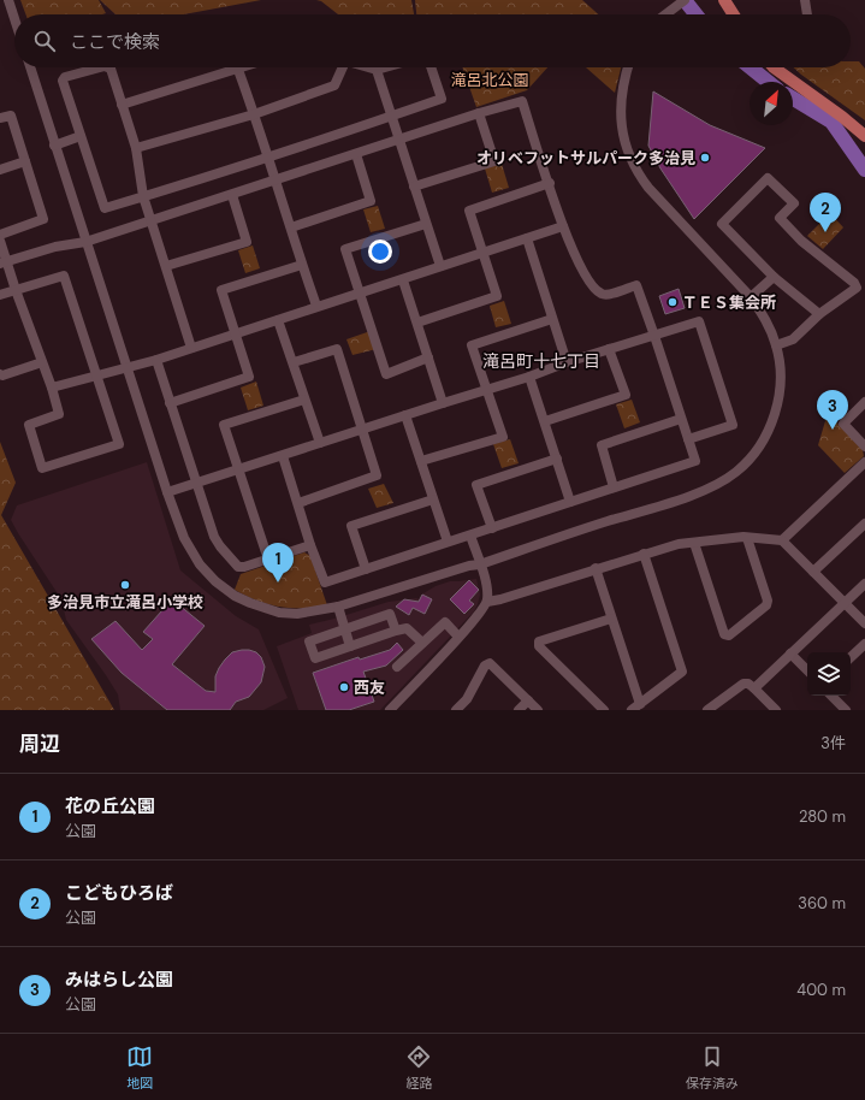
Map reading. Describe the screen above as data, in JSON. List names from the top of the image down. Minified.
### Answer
{"districts":["滝呂町十七丁目"],"parks":["滝呂北公園"],"places":["オリベフットサルパーク多治見","ＴＥＳ集会所","多治見市立滝呂小学校","西友"],"north":"top right","page":{"search":"ここで検索","pins":["2","3","1"],"heading":["周辺","3件"],"list":[{"mark":"1","name":"花の丘公園","note":"公園","value":"280 m"},{"mark":"2","name":"こどもひろば","note":"公園","value":"360 m"},{"mark":"3","name":"みはらし公園","note":"公園","value":"400 m"}],"nav":["地図","経路","保存済み"]}}
